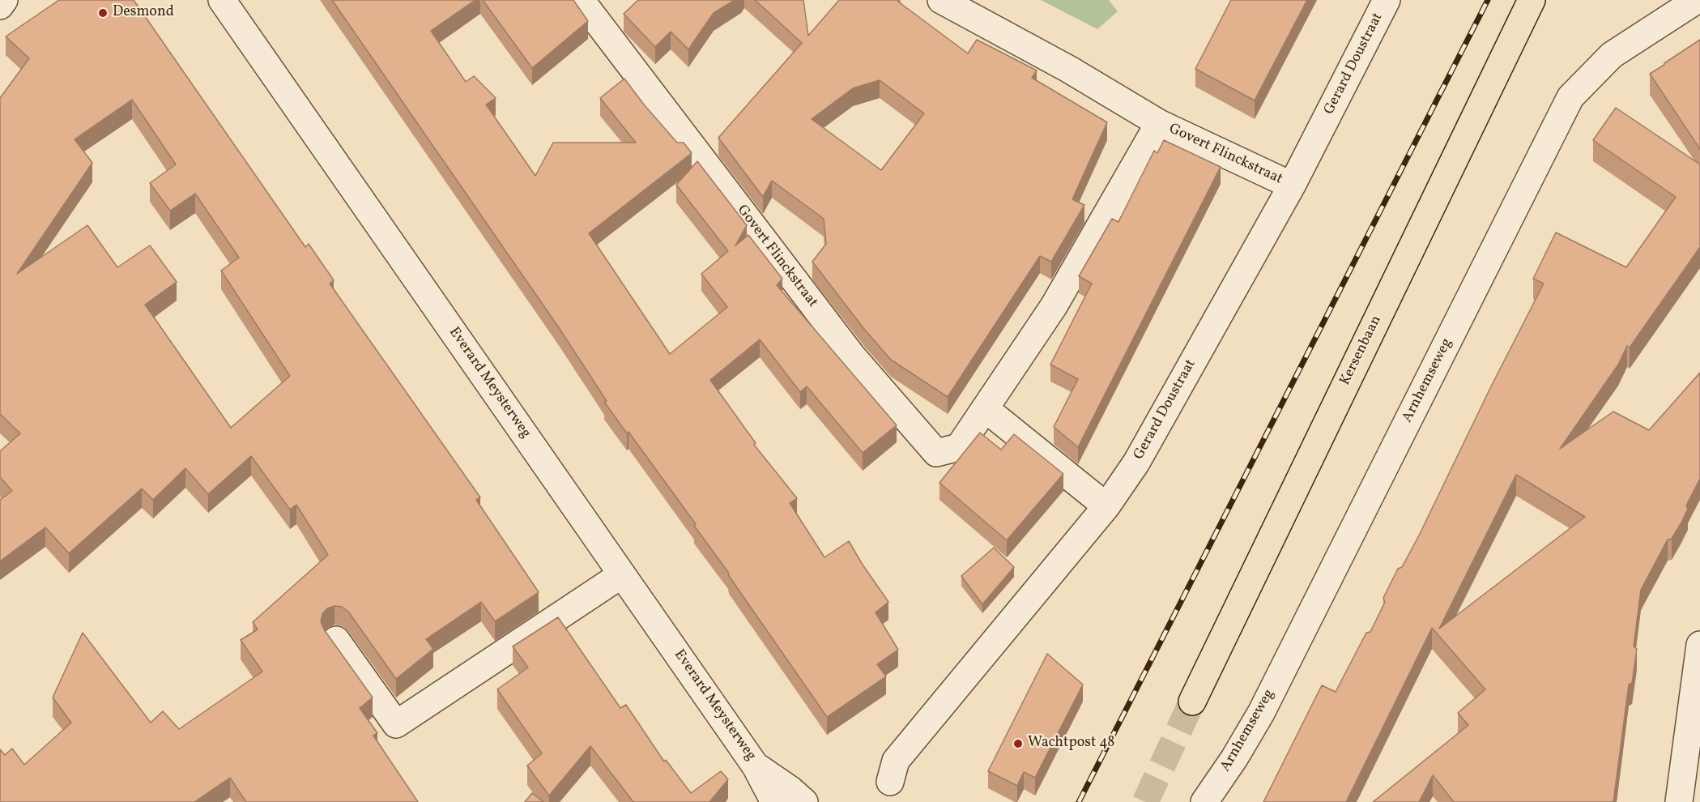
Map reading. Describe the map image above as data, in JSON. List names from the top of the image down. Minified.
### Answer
{"streets":{"main road":["Kersenbaan"],"street":["Gerard Doustraat","Govert Flinckstraat","Arnhemseweg","Everard Meysterweg"]},"crossings":[["Gerard Doustraat","Govert Flinckstraat"]],"places":["Desmond","Wachtpost 48"]}
